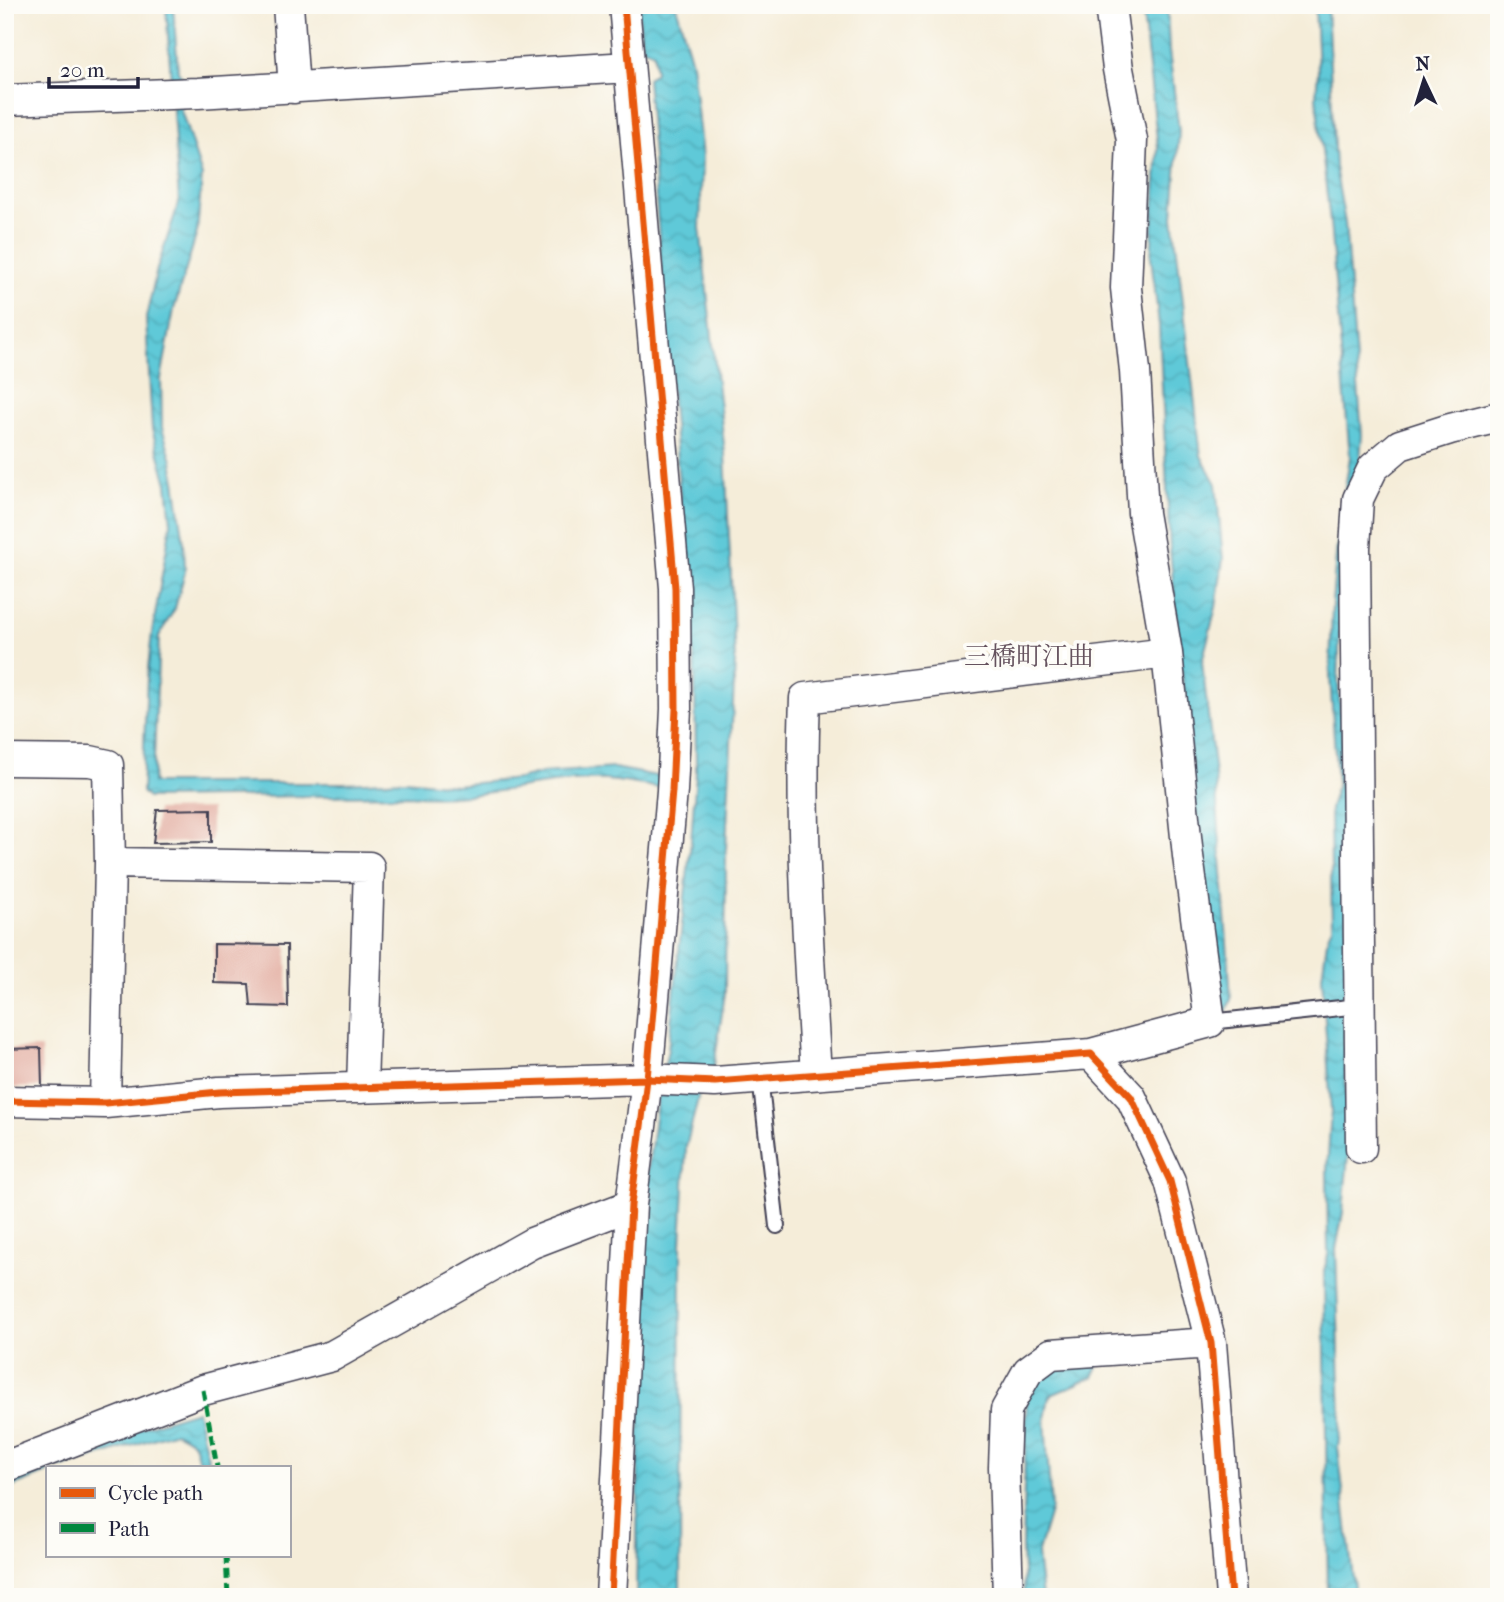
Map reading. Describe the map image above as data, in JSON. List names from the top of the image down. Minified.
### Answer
{"districts":["三橋町江曲"],"legend":["Cycle path","Path"],"scale_bar":"20 m","north":"top"}
